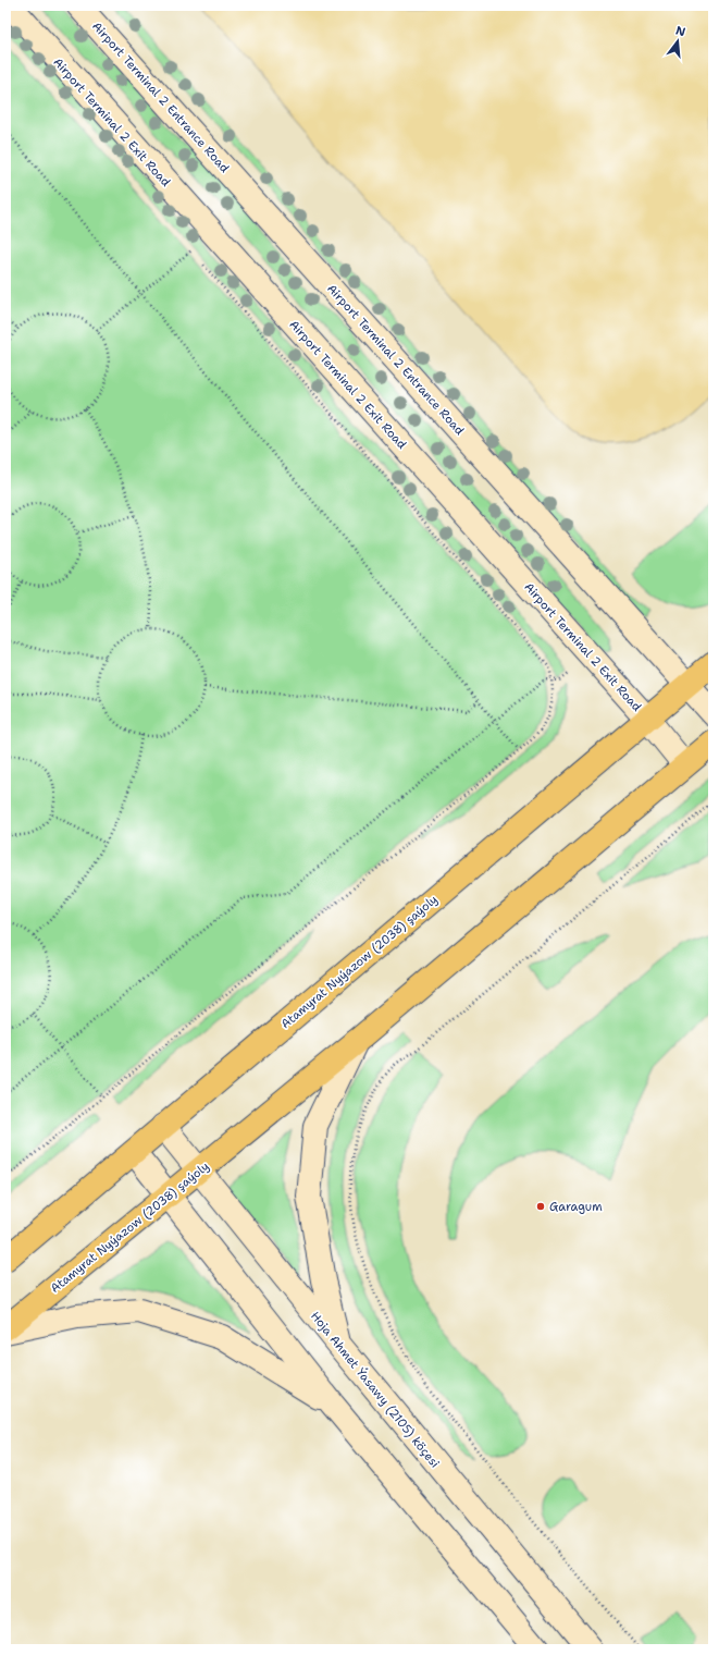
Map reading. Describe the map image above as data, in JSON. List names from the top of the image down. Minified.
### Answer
{"streets":{"main road":["Airport Terminal 2 Entrance Road","Airport Terminal 2 Exit Road","Atamyrat Nyýazow (2038) şaýoly","Hoja Ahmet Ýasawy (2105) köçesi"]},"crossings":[["Airport Terminal 2 Entrance Road","Atamyrat Nyýazow (2038) şaýoly"],["Airport Terminal 2 Exit Road","Atamyrat Nyýazow (2038) şaýoly"],["Atamyrat Nyýazow (2038) şaýoly","Hoja Ahmet Ýasawy (2105) köçesi"]],"places":["Garagum"],"north":"top"}
